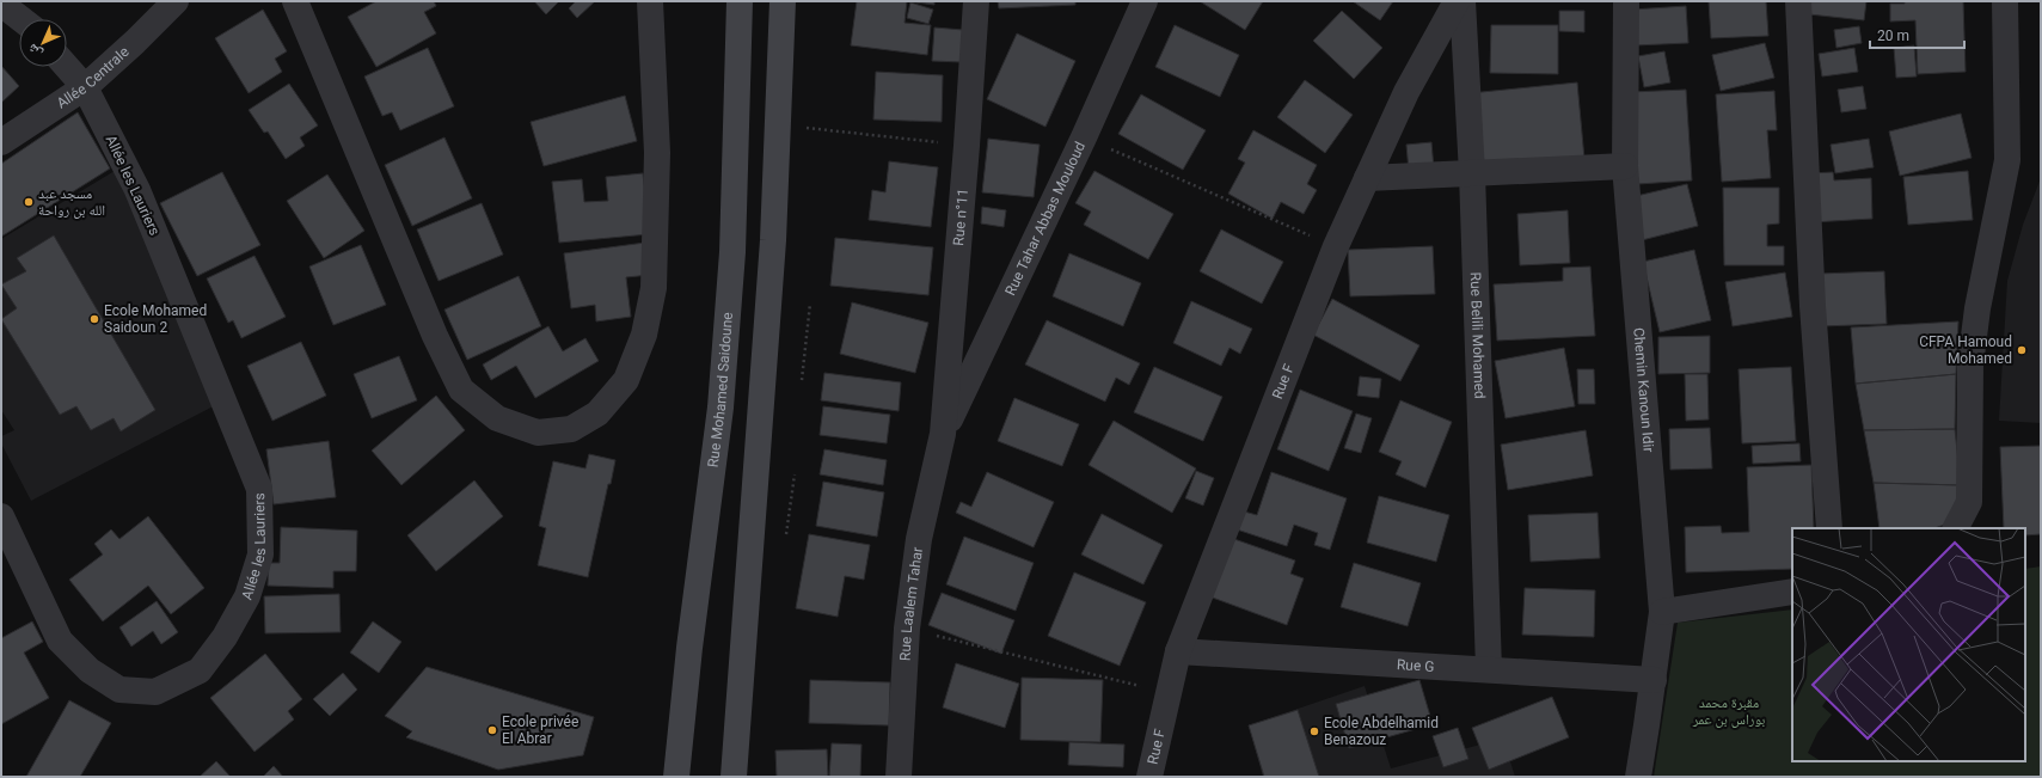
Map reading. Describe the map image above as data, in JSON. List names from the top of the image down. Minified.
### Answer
{"streets":{"main road":["Rue Mohamed Saidoune"],"street":["Allée Centrale","Allée les Lauriers","Rue n°11","Rue Tahar Abbas Mouloud","Rue Belili Mohamed","Rue F","Chemin Kanoun Idir","Rue Laalem Tahar","Rue G"]},"crossings":[["Allée Centrale","Allée les Lauriers"],["Rue n°11","Rue Tahar Abbas Mouloud"],["Rue n°11","Rue Laalem Tahar"],["Rue Tahar Abbas Mouloud","Rue Laalem Tahar"],["Rue Belili Mohamed","Rue G"],["Rue F","Rue G"],["Chemin Kanoun Idir","Rue G"]],"parks":["مقبرة محمد بوراس بن عمر"],"places":["مسجد عبد الله بن رواحة","Ecole Mohamed Saidoun 2","CFPA Hamoud Mohamed","Ecole privée El Abrar","Ecole Abdelhamid Benazouz"],"scale_bar":"20 m","north":"bottom left"}
